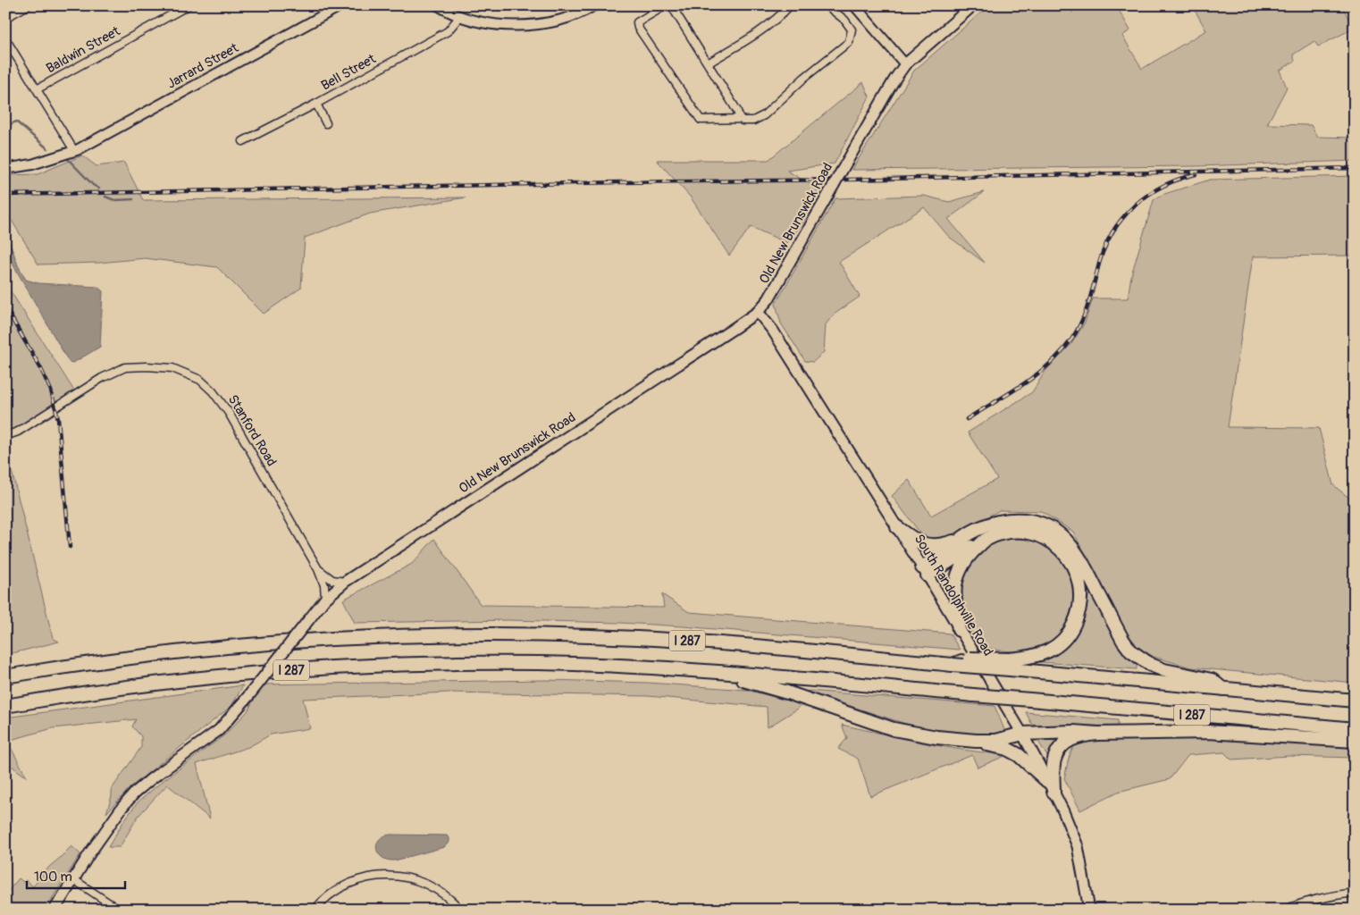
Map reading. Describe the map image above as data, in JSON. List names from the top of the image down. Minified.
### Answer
{"streets":{"highway":["I 287"],"main road":["Old New Brunswick Road","South Randolphville Road"],"street":["Baldwin Street","Jarrard Street","Bell Street","Stanford Road"]},"crossings":[["Old New Brunswick Road","Stanford Road"],["Old New Brunswick Road","South Randolphville Road"]],"scale_bar":"100 m"}
